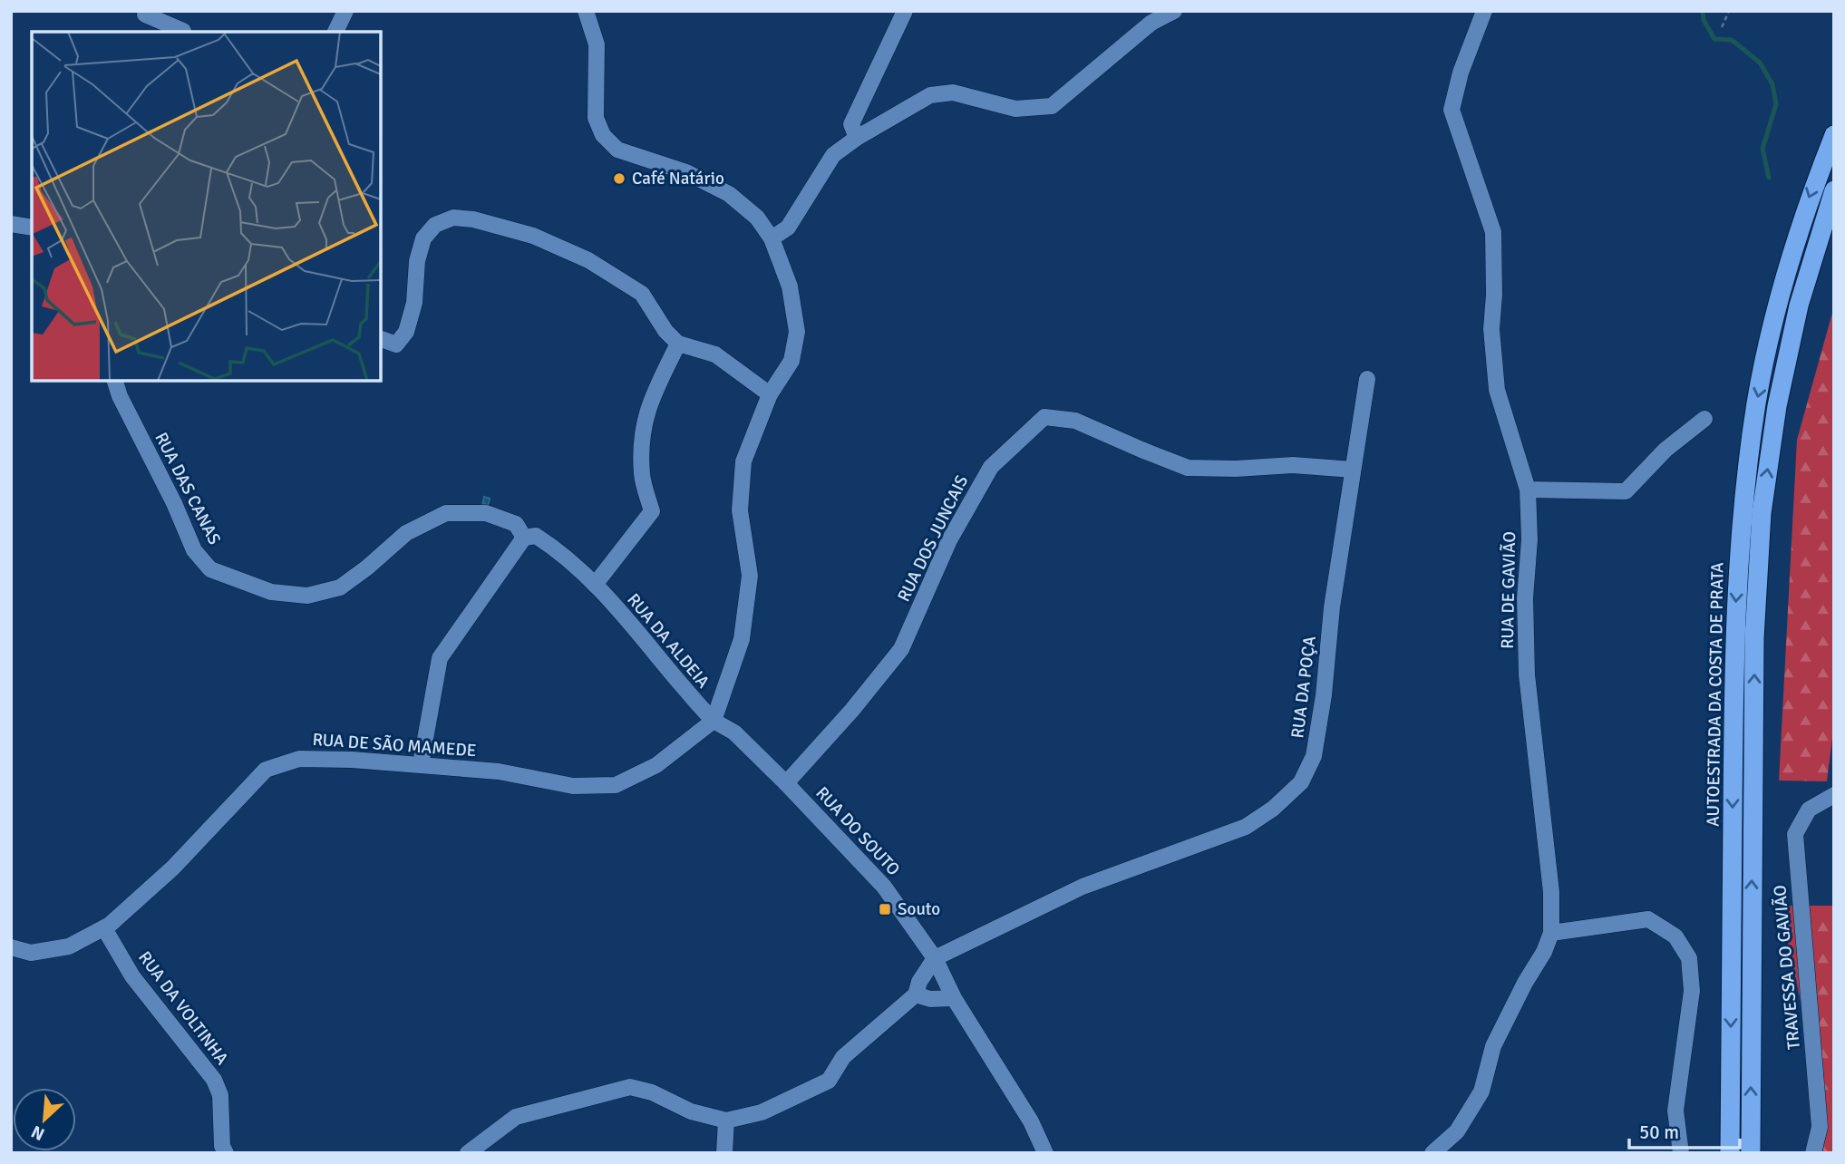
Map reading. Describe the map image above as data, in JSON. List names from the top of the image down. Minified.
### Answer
{"streets":{"highway":["AUTOESTRADA DA COSTA DE PRATA"],"street":["RUA DAS CANAS","RUA DOS JUNCAIS","RUA DE GAVIÃO","RUA DA ALDEIA","RUA DA POÇA","RUA DE SÃO MAMEDE","RUA DO SOUTO","TRAVESSA DO GAVIÃO","RUA DA VOLTINHA"]},"crossings":[["RUA DAS CANAS","RUA DA ALDEIA"],["RUA DOS JUNCAIS","RUA DA POÇA"],["RUA DOS JUNCAIS","RUA DO SOUTO"],["RUA DA ALDEIA","RUA DE SÃO MAMEDE"],["RUA DA ALDEIA","RUA DO SOUTO"],["RUA DA POÇA","RUA DO SOUTO"],["RUA DE SÃO MAMEDE","RUA DO SOUTO"],["RUA DE SÃO MAMEDE","RUA DA VOLTINHA"]],"places":{"other":["Café Natário"],"transit":["Souto"]},"scale_bar":"50 m","north":"bottom left"}
